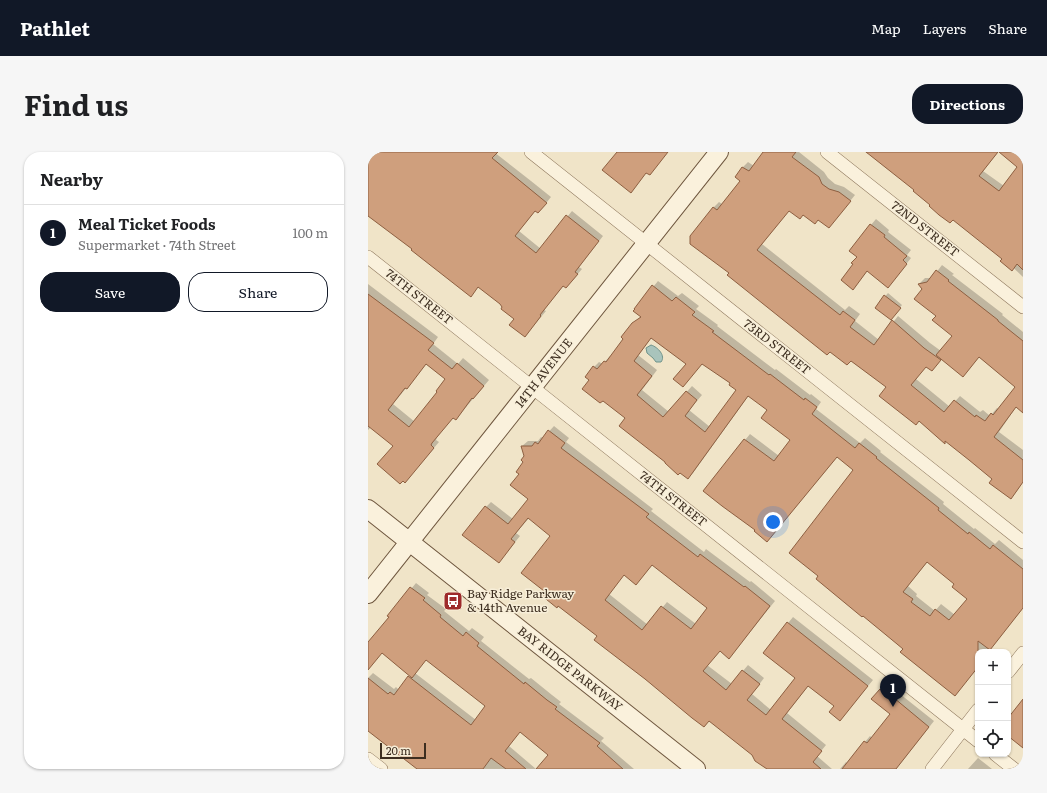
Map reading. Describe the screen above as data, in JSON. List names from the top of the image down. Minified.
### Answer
{"streets":{"main road":["14TH AVENUE","BAY RIDGE PARKWAY"],"street":["72ND STREET","74TH STREET","73RD STREET"]},"crossings":[["74TH STREET","14TH AVENUE"],["73RD STREET","14TH AVENUE"],["14TH AVENUE","BAY RIDGE PARKWAY"]],"places":{"bus stop":["Bay Ridge Parkway & 14th Avenue"]},"scale_bar":"20 m","page":{"header":"Pathlet","nav":["Map","Layers","Share"],"title":"Find us","buttons":["Directions",["Save","Share"]],"heading":"Nearby","list":[{"mark":"1","name":"Meal Ticket Foods","note":"Supermarket · 74th Street","value":"100 m"}],"map_buttons":["+","−"],"pins":"1","scale":"20 m"}}
